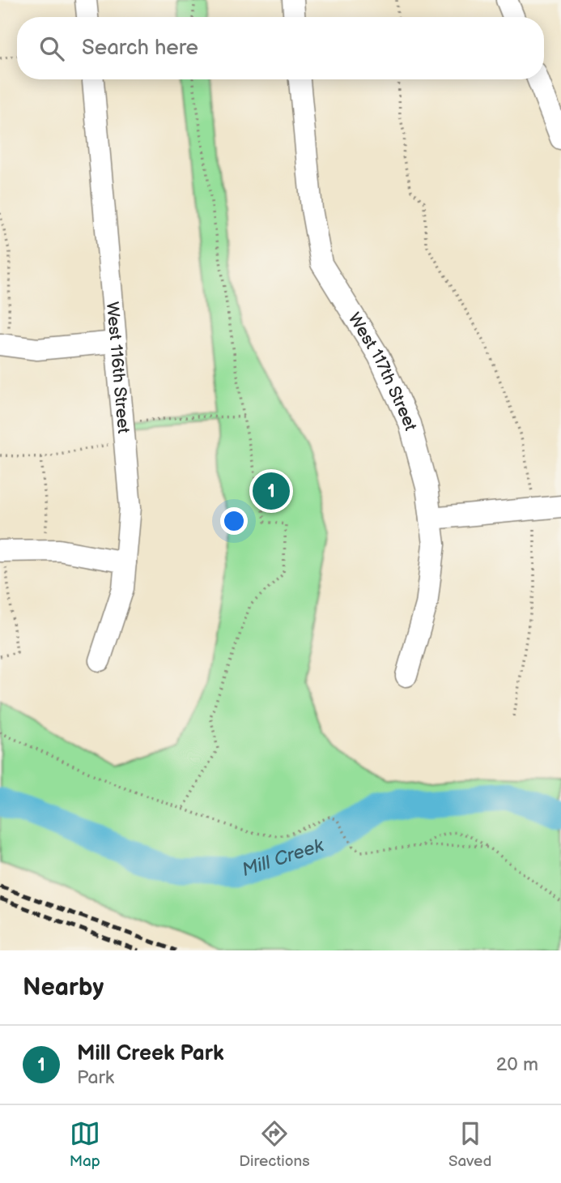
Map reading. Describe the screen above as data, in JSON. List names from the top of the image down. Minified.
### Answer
{"streets":{"street":["West 116th Street","West 117th Street"]},"water":["Mill Creek"],"page":{"search":"Search here","pins":"1","heading":"Nearby","list":[{"mark":"1","name":"Mill Creek Park","note":"Park","value":"20 m"}],"nav":["Map","Directions","Saved"]}}
